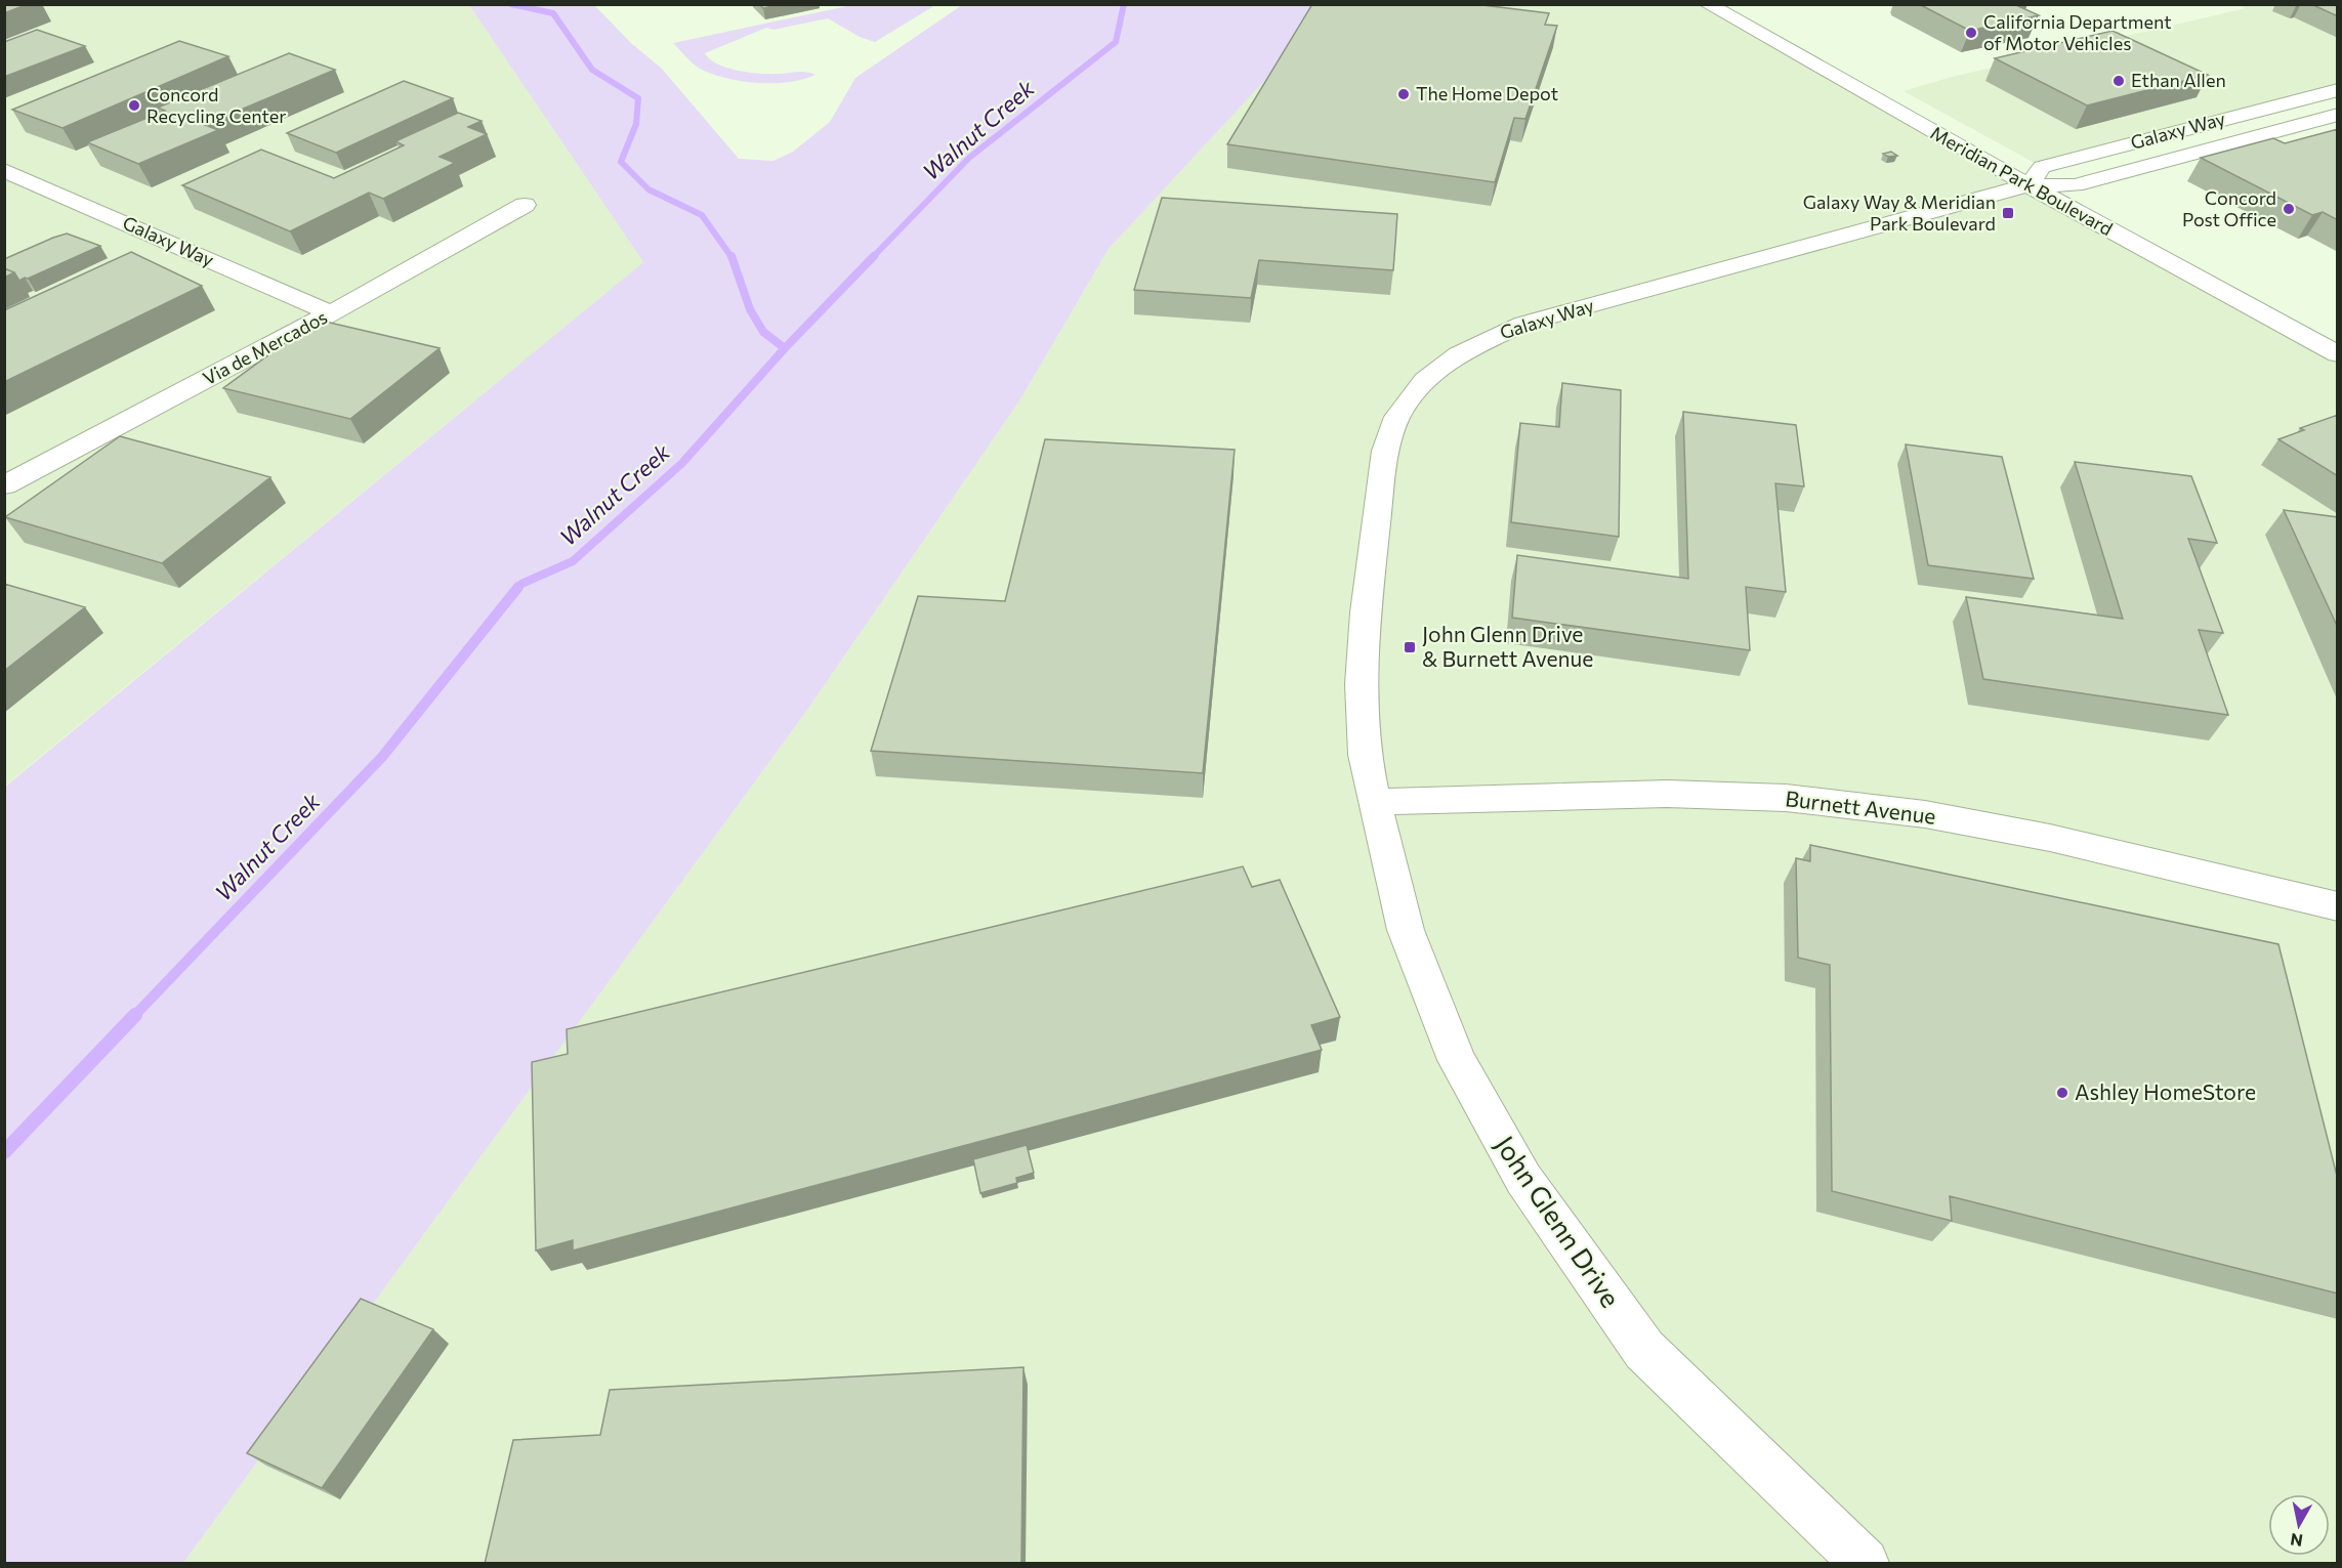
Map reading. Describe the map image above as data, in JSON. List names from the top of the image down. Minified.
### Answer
{"streets":{"street":["Galaxy Way","Meridian Park Boulevard","Via de Mercados","Burnett Avenue","John Glenn Drive"]},"crossings":[["Galaxy Way","Meridian Park Boulevard"],["Galaxy Way","Via de Mercados"],["Galaxy Way","Burnett Avenue"],["Galaxy Way","John Glenn Drive"],["Burnett Avenue","John Glenn Drive"]],"water":["Walnut Creek"],"places":{"other":["California Department of Motor Vehicles","Ethan Allen","The Home Depot","Concord Recycling Center","Concord Post Office","Ashley HomeStore"],"transit":["Galaxy Way & Meridian Park Boulevard","John Glenn Drive & Burnett Avenue"]},"north":"bottom"}
